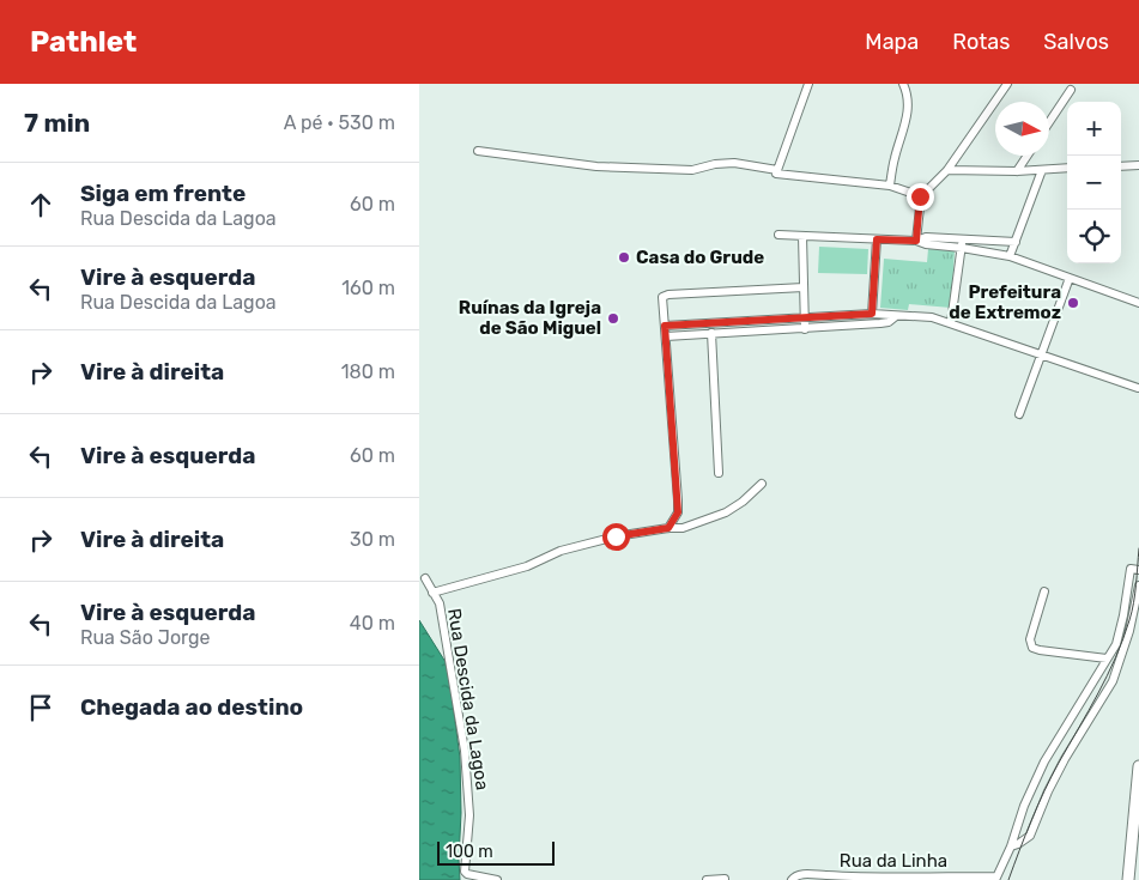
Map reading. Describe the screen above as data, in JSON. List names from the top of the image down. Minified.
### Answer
{"streets":{"street":["Rua Descida da Lagoa","Rua da Linha"]},"places":["Casa do Grude","Prefeitura de Extremoz","Ruínas da Igreja de São Miguel"],"scale_bar":"100 m","north":"right","page":{"header":"Pathlet","nav":["Mapa","Rotas","Salvos"],"heading":["7 min","A pé · 530 m"],"map_buttons":["+","−"],"list":[["Siga em frente","Rua Descida da Lagoa","60 m"],["Vire à esquerda","Rua Descida da Lagoa","160 m"],["Vire à direita","180 m"],["Vire à esquerda","60 m"],["Vire à direita","30 m"],["Vire à esquerda","Rua São Jorge","40 m"],"Chegada ao destino"],"scale":"100 m"}}
